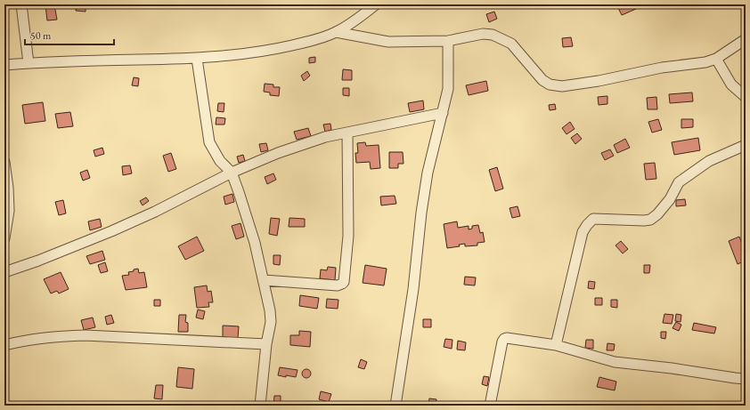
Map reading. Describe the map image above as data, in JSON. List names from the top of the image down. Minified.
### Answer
{"scale_bar":"50 m"}
